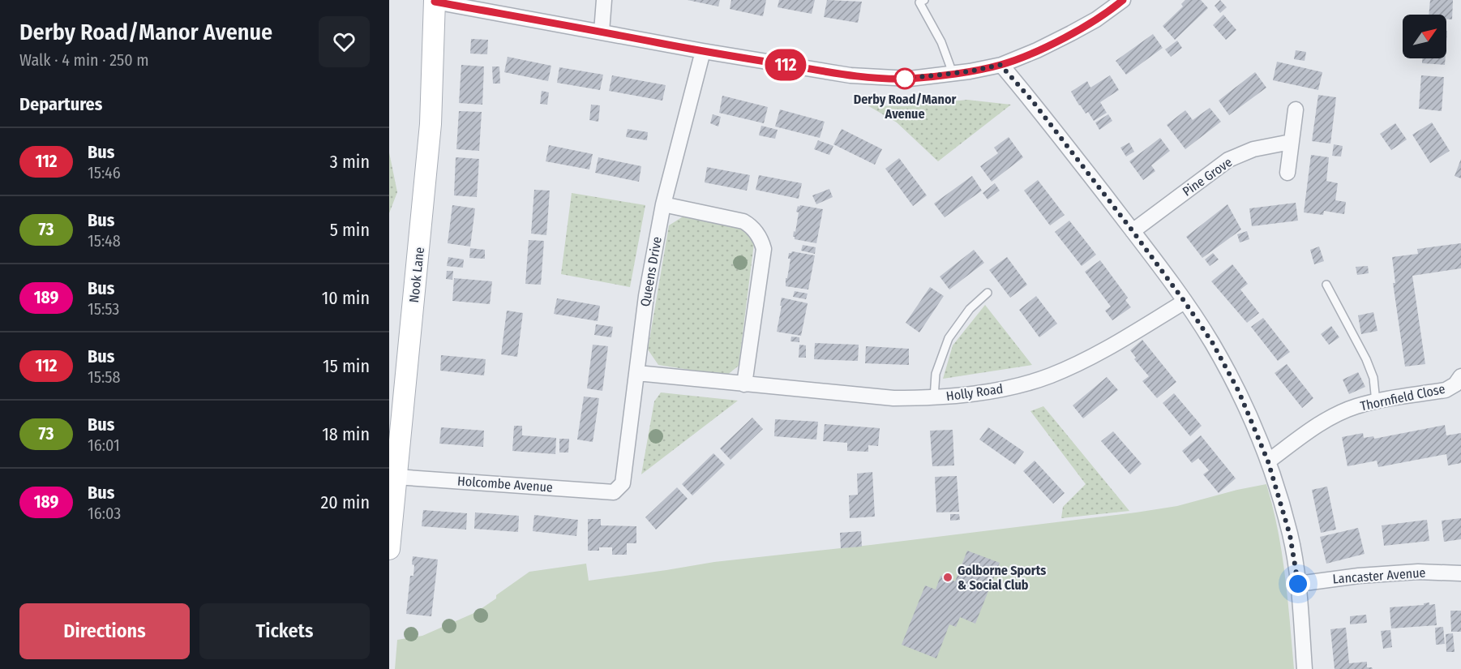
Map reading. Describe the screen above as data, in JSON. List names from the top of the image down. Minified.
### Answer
{"streets":{"street":["Pine Grove","Queens Drive","Nook Lane","Holly Road","Thornfield Close","Holcombe Avenue","Lancaster Avenue"]},"crossings":[["Queens Drive","Holly Road"],["Queens Drive","Holcombe Avenue"],["Nook Lane","Holcombe Avenue"]],"places":["Derby Road/Manor Avenue","Golborne Sports & Social Club"],"lines":["bus line 112"],"north":"top right","page":{"heading":[["Derby Road/Manor Avenue","Walk · 4 min · 250 m"],"Departures"],"on_map":"112","list":[{"mark":"112","name":"Bus","note":"15:46","value":"3 min"},{"mark":"73","name":"Bus","note":"15:48","value":"5 min"},{"mark":"189","name":"Bus","note":"15:53","value":"10 min"},{"mark":"112","name":"Bus","note":"15:58","value":"15 min"},{"mark":"73","name":"Bus","note":"16:01","value":"18 min"},{"mark":"189","name":"Bus","note":"16:03","value":"20 min"}],"buttons":["Directions","Tickets"]}}
